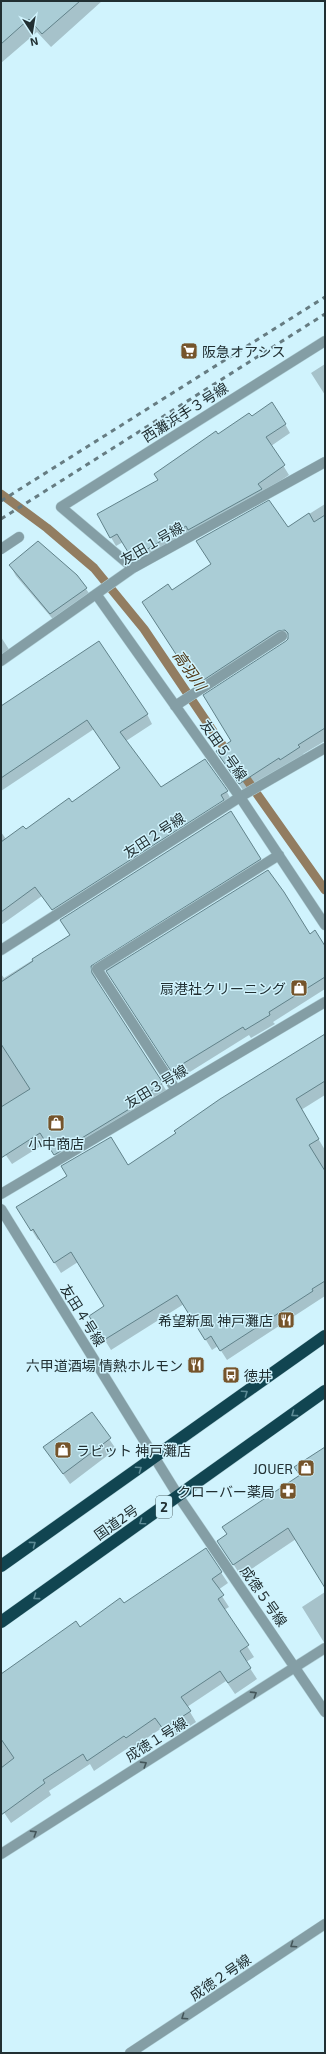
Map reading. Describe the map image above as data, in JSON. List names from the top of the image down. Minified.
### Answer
{"streets":{"highway":["2","国道2号"],"street":["西灘浜手３号線","友田１号線","友田５号線","友田２号線","友田３号線","友田４号線","成徳５号線","成徳１号線","成徳２号線"]},"crossings":[["西灘浜手３号線","友田１号線"],["友田１号線","友田５号線"],["友田５号線","友田２号線"],["友田４号線","国道2号"],["友田４号線","成徳５号線"],["国道2号","成徳５号線"],["成徳５号線","成徳１号線"]],"one_way":["成徳１号線","成徳２号線"],"water":["高羽川"],"places":{"supermarket":["阪急オアシス"],"shop":["扇港社クリーニング","小中商店","ラビット 神戸灘店","JOUER"],"restaurant":["希望新風 神戸灘店","六甲道酒場 情熱ホルモン"],"bus stop":["徳井"],"pharmacy":["クローバー薬局"]},"north":"bottom"}
